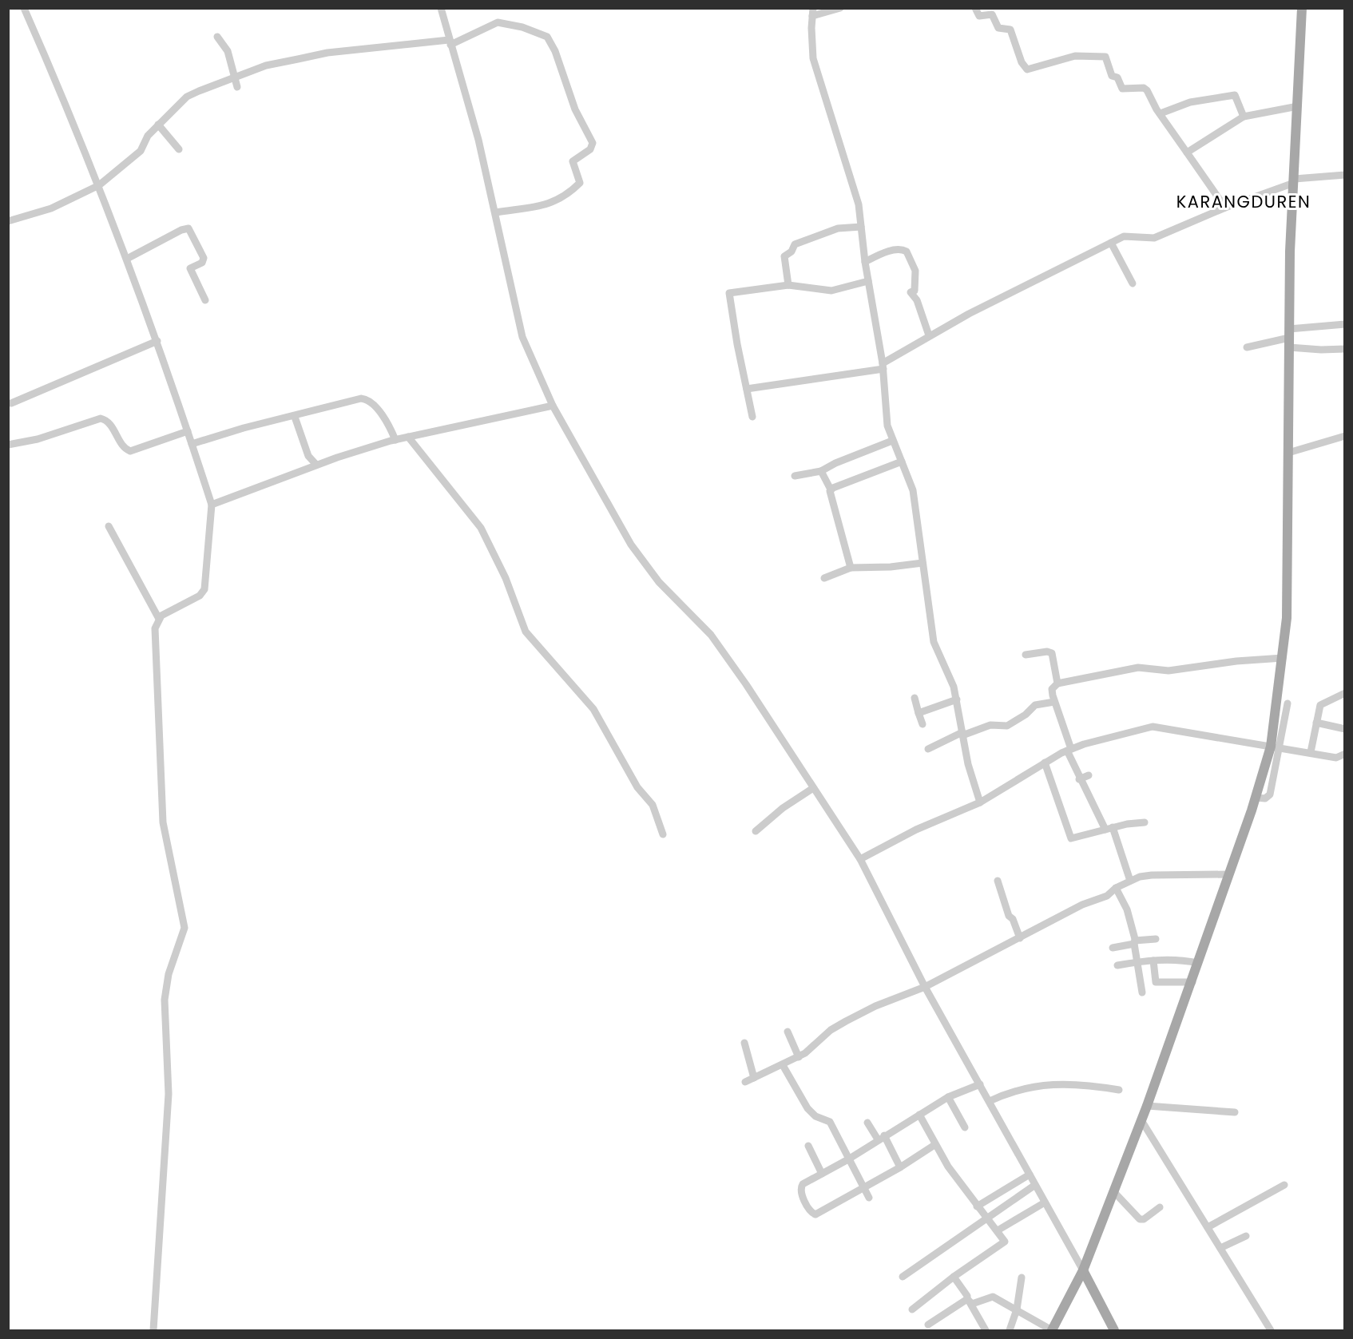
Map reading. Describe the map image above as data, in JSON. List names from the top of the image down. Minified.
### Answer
{"districts":["KARANGDUREN"]}
